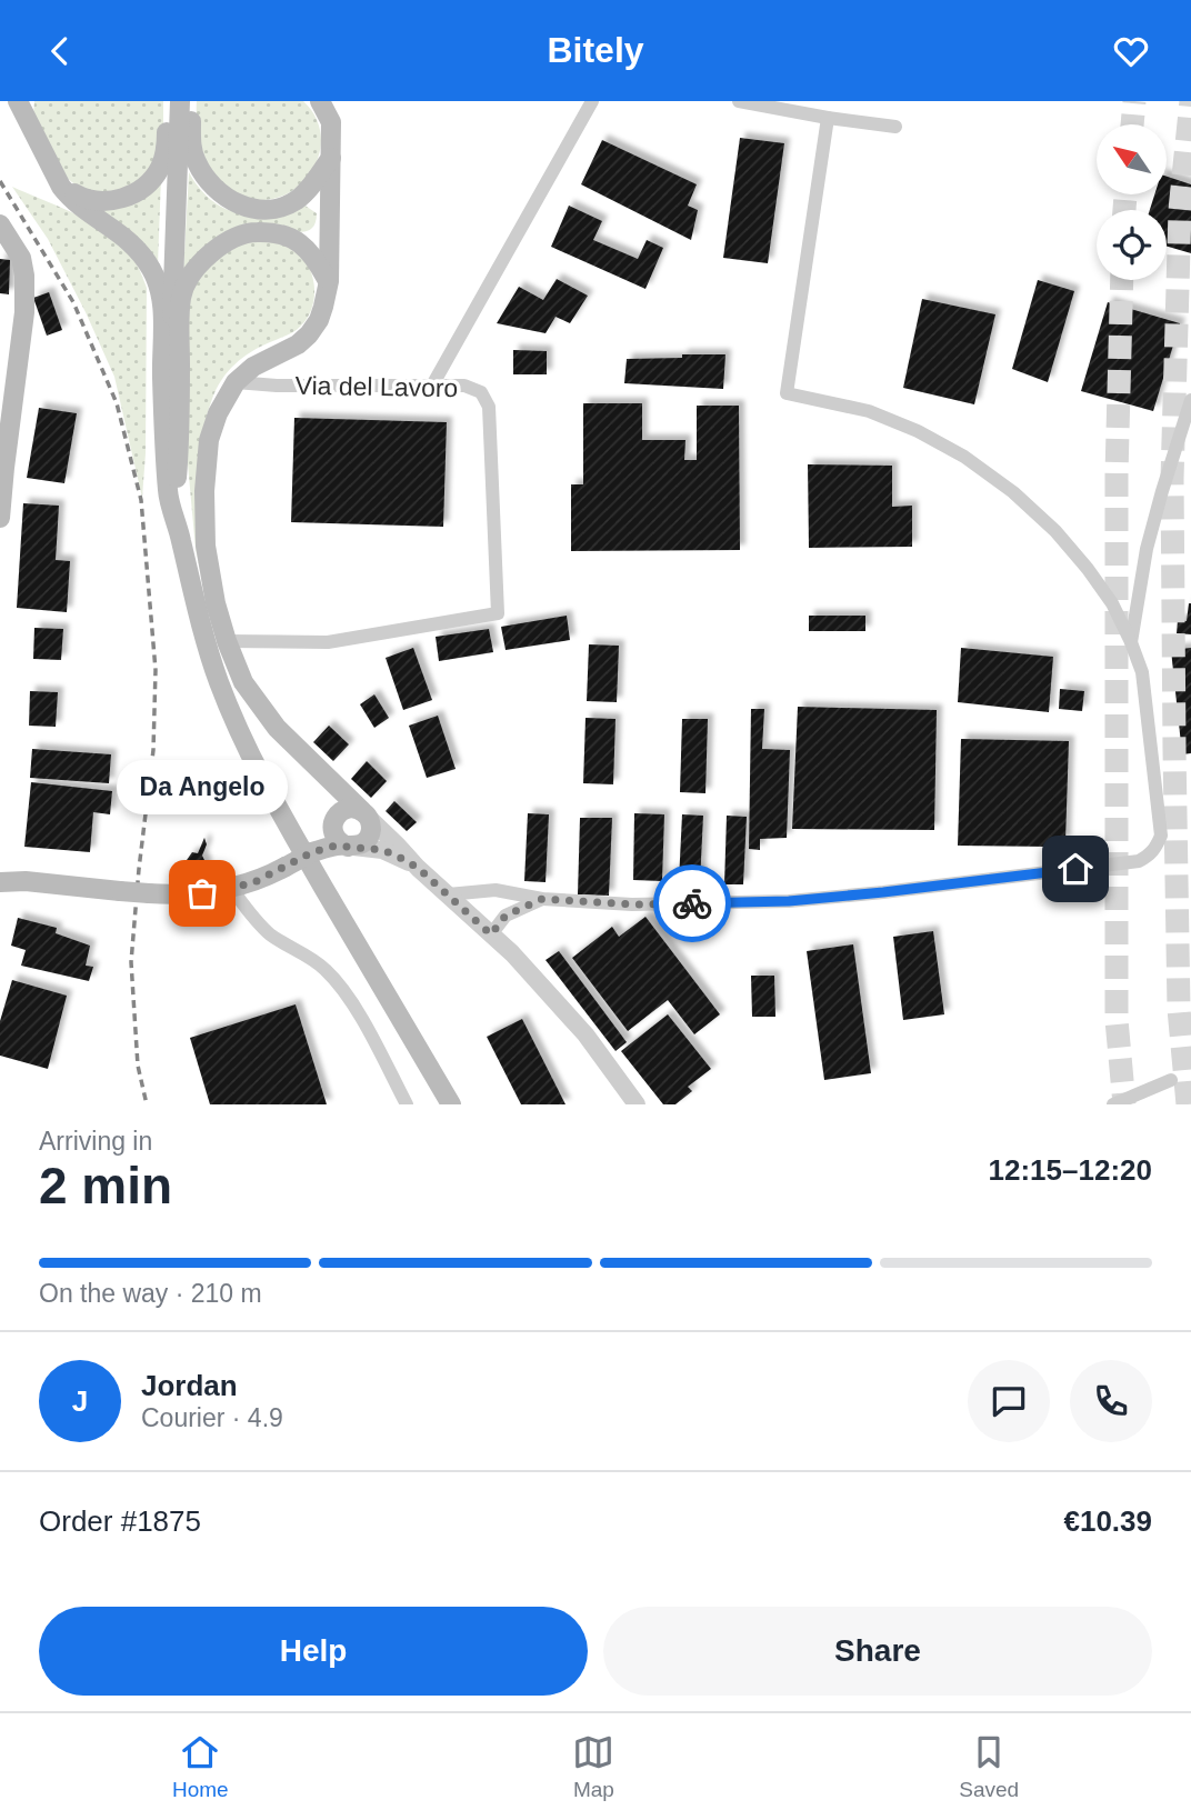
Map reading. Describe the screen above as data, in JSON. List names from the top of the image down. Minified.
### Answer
{"streets":{"street":["Via del Lavoro"]},"places":["Da Angelo"],"north":"top left","page":{"header":"Bitely","bubble":"Da Angelo","heading":["2 min","Arriving in","12:15–12:20"],"panel":["Jordan","Courier · 4.9","Order #1875","€10.39"],"bar":"On the way · 210 m","round":"J","buttons":["Help","Share"],"tabs":["Home","Map","Saved"]}}
